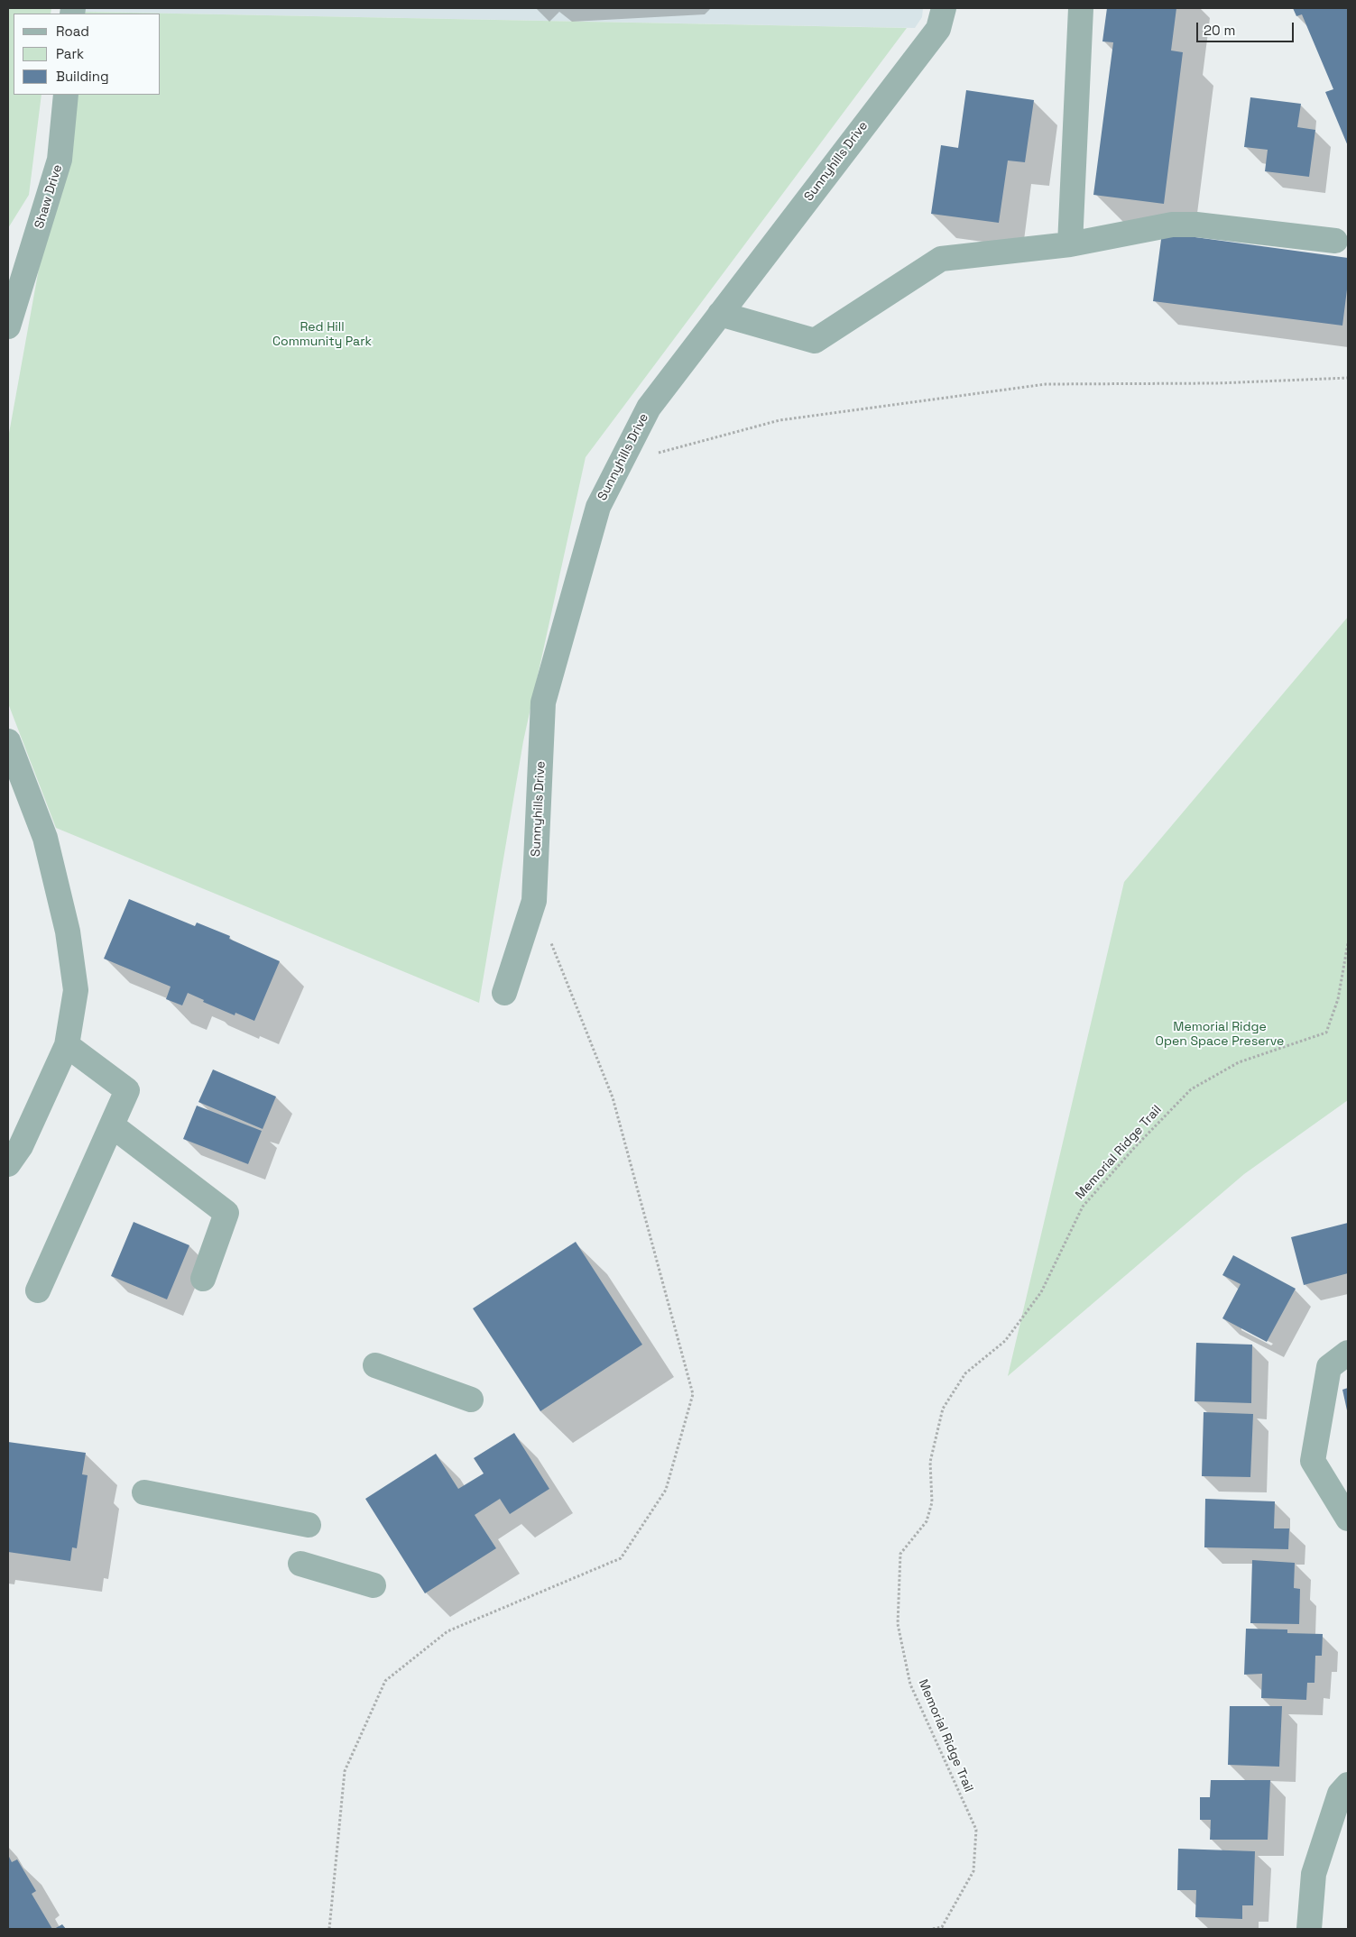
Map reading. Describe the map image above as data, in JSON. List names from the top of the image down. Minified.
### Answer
{"streets":{"street":["Sunnyhills Drive","Shaw Drive"],"path":["Memorial Ridge Trail"]},"parks":["Red Hill Community Park","Memorial Ridge Open Space Preserve"],"legend":["Road","Park","Building"],"scale_bar":"20 m"}
